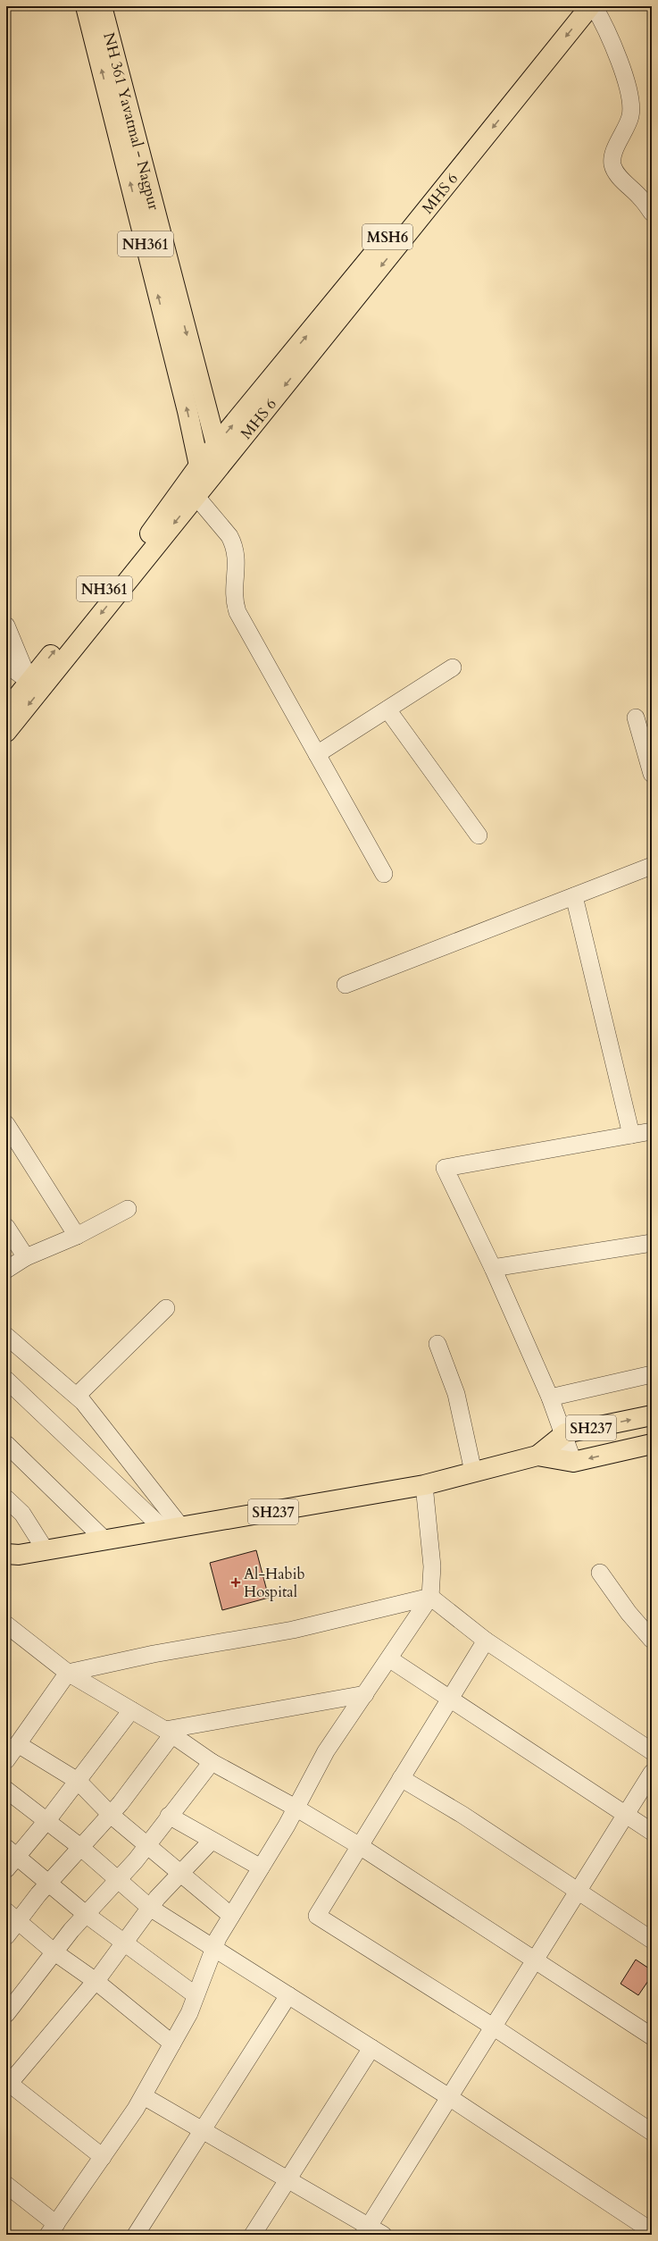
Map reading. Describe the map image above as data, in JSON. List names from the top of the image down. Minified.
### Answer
{"streets":{"main road":["NH 361 Yavatmal - Nagpur","MHS 6","MSH6","NH361","SH237"]},"crossings":[["NH 361 Yavatmal - Nagpur","MHS 6"],["NH 361 Yavatmal - Nagpur","MSH6"],["MHS 6","MSH6"],["MSH6","NH361"]],"places":{"health":["Al-Habib Hospital"]}}
